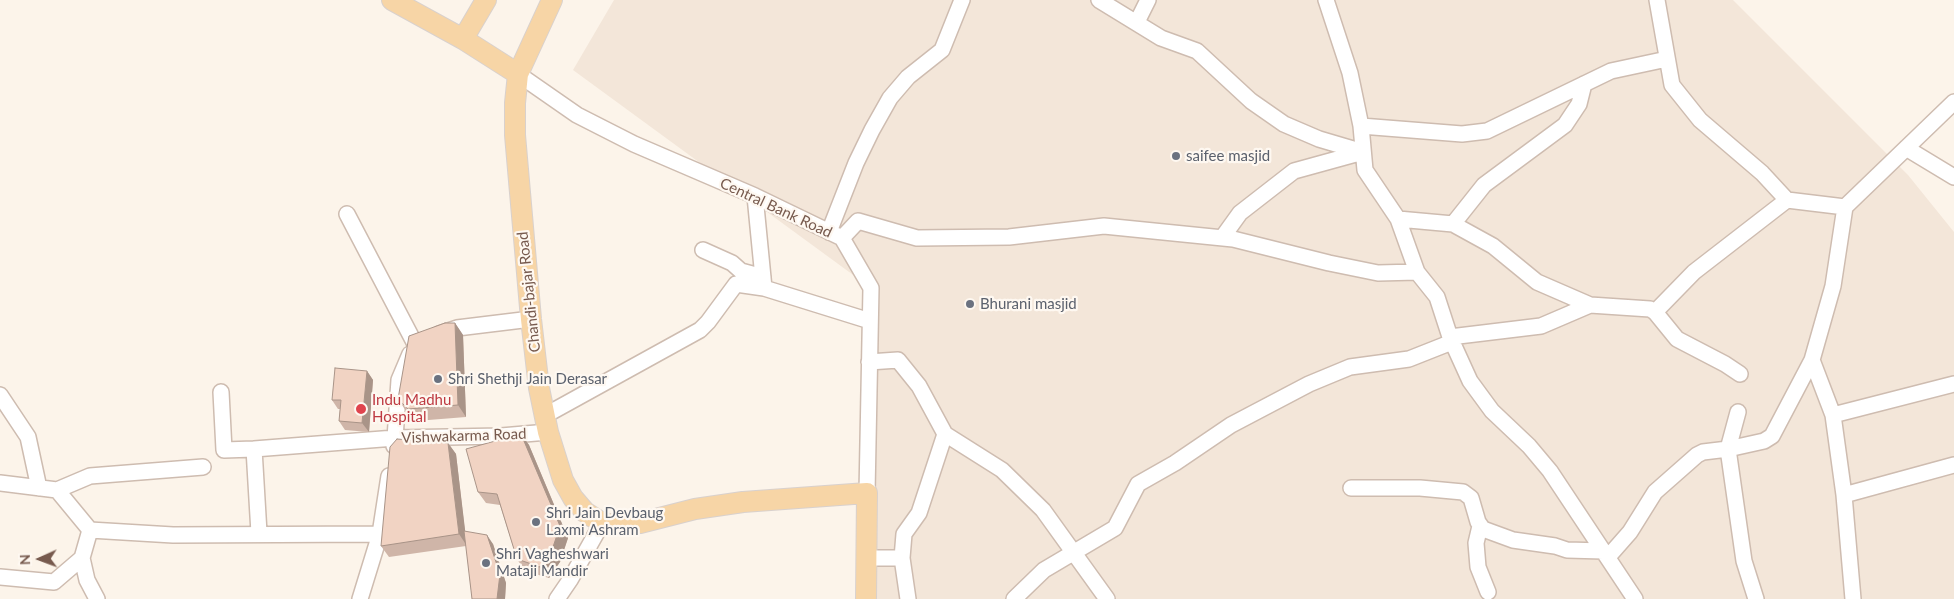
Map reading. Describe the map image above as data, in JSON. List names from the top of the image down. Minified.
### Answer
{"streets":{"main road":["Central Bank Road","Chandi-bajar Road"],"street":["Vishwakarma Road"]},"crossings":[["Central Bank Road","Chandi-bajar Road"],["Chandi-bajar Road","Vishwakarma Road"]],"places":["saifee masjid","Bhurani masjid","Shri Shethji Jain Derasar","Indu Madhu Hospital","Shri Jain Devbaug Laxmi Ashram","Shri Vagheshwari Mataji Mandir"],"north":"left"}
